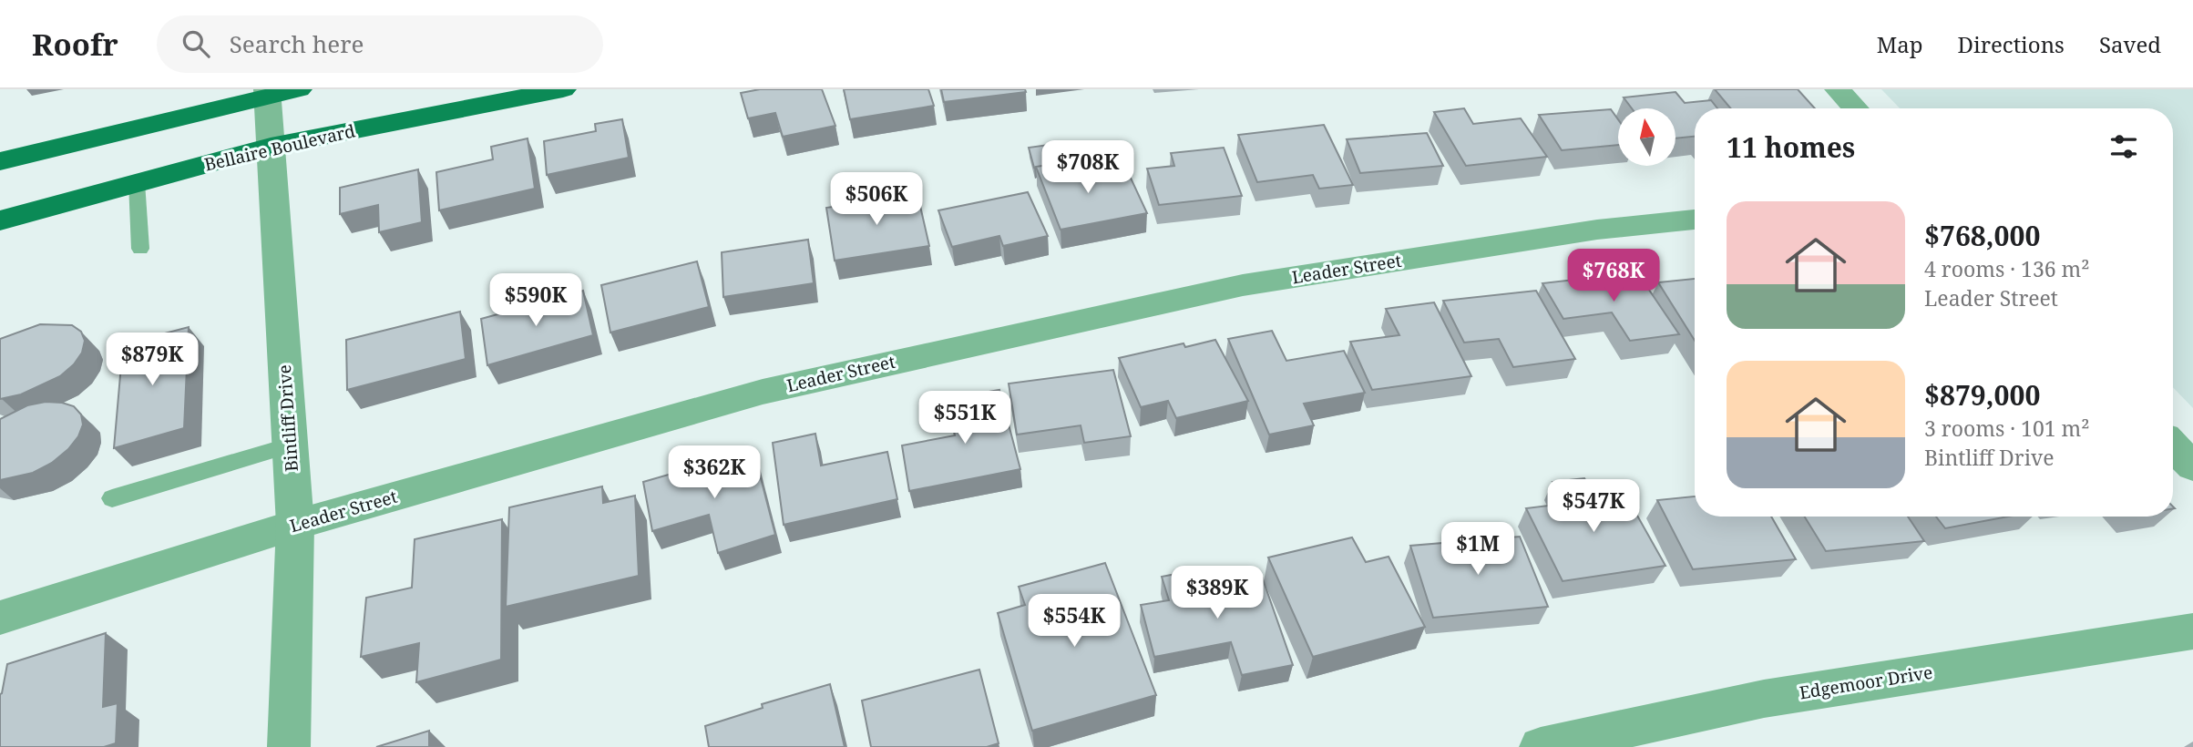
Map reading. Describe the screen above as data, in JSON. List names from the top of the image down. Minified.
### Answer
{"streets":{"main road":["Bellaire Boulevard"],"street":["Leader Street","Bintliff Drive","Edgemoor Drive"]},"crossings":[["Bellaire Boulevard","Bintliff Drive"],["Leader Street","Bintliff Drive"]],"north":"top","page":{"header":"Roofr","search":"Search here","nav":["Map","Directions","Saved"],"heading":"11 homes","price":["$708K","$506K","$768K","$590K","$879K","$551K","$362K","$547K","$1M","$389K","$554K"],"list":[{"name":"$768,000","note":"4 rooms · 136 m² · Leader Street"},{"name":"$879,000","note":"3 rooms · 101 m² · Bintliff Drive"}]}}
